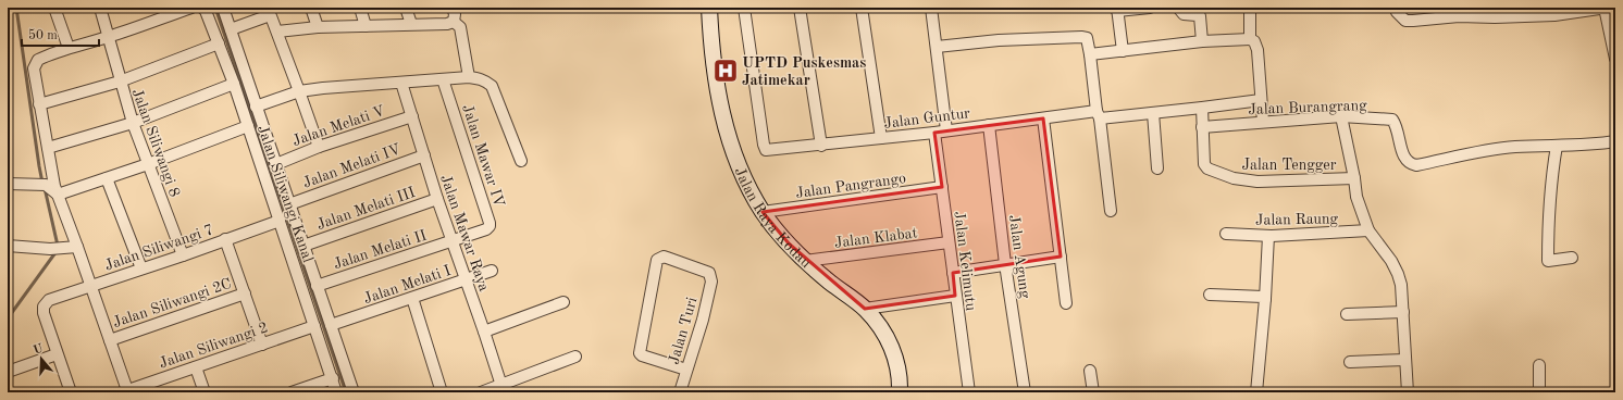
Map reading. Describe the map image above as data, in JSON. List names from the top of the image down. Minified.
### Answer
{"streets":{"street":["Jalan Burangrang","Jalan Guntur","Jalan Melati V","Jalan Siliwangi 8","Jalan Mawar IV","Jalan Tengger","Jalan Melati IV","Jalan Pangrango","Jalan Siliwangi Kanal","Jalan Melati III","Jalan Raya Kodau","Jalan Raung","Jalan Mawar Raya","Jalan Klabat","Jalan Siliwangi 7","Jalan Melati II","Jalan Agung","Jalan Kelimutu","Jalan Melati I","Jalan Siliwangi 2C","Jalan Turi","Jalan Siliwangi 2"]},"crossings":[["Jalan Burangrang","Jalan Tengger"],["Jalan Guntur","Jalan Tengger"],["Jalan Guntur","Jalan Agung"],["Jalan Guntur","Jalan Kelimutu"],["Jalan Melati V","Jalan Mawar Raya"],["Jalan Siliwangi 8","Jalan Siliwangi 7"],["Jalan Mawar IV","Jalan Mawar Raya"],["Jalan Mawar IV","Jalan Melati II"],["Jalan Melati IV","Jalan Mawar Raya"],["Jalan Pangrango","Jalan Raya Kodau"],["Jalan Pangrango","Jalan Kelimutu"],["Jalan Siliwangi Kanal","Jalan Siliwangi 7"],["Jalan Siliwangi Kanal","Jalan Siliwangi 2"],["Jalan Melati III","Jalan Mawar Raya"],["Jalan Raya Kodau","Jalan Klabat"],["Jalan Mawar Raya","Jalan Melati II"],["Jalan Mawar Raya","Jalan Melati I"],["Jalan Klabat","Jalan Kelimutu"]],"places":{"hospital":["UPTD Puskesmas Jatimekar"]},"scale_bar":"50 m","north":"top"}
